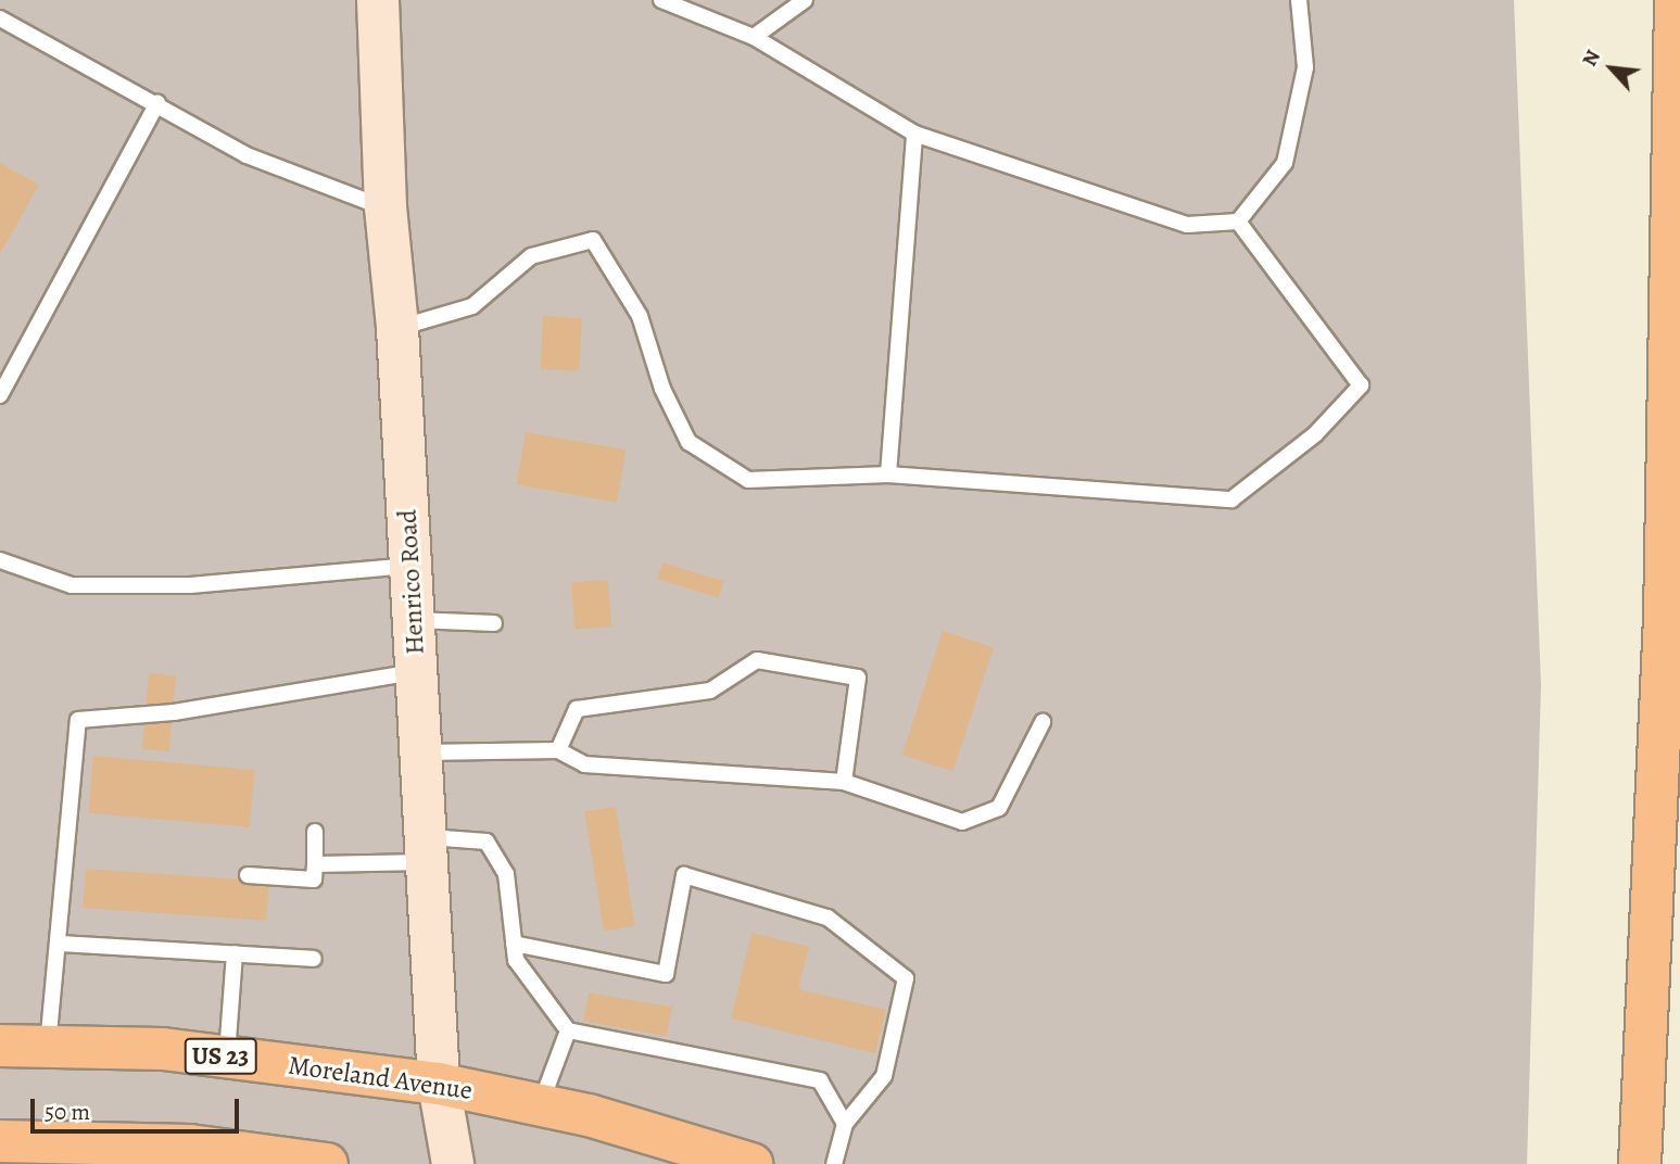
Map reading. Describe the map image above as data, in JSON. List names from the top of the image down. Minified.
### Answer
{"streets":{"highway":["US 23","Moreland Avenue"],"street":["Henrico Road"]},"crossings":[["Henrico Road","Moreland Avenue"]],"scale_bar":"50 m","north":"top left"}
